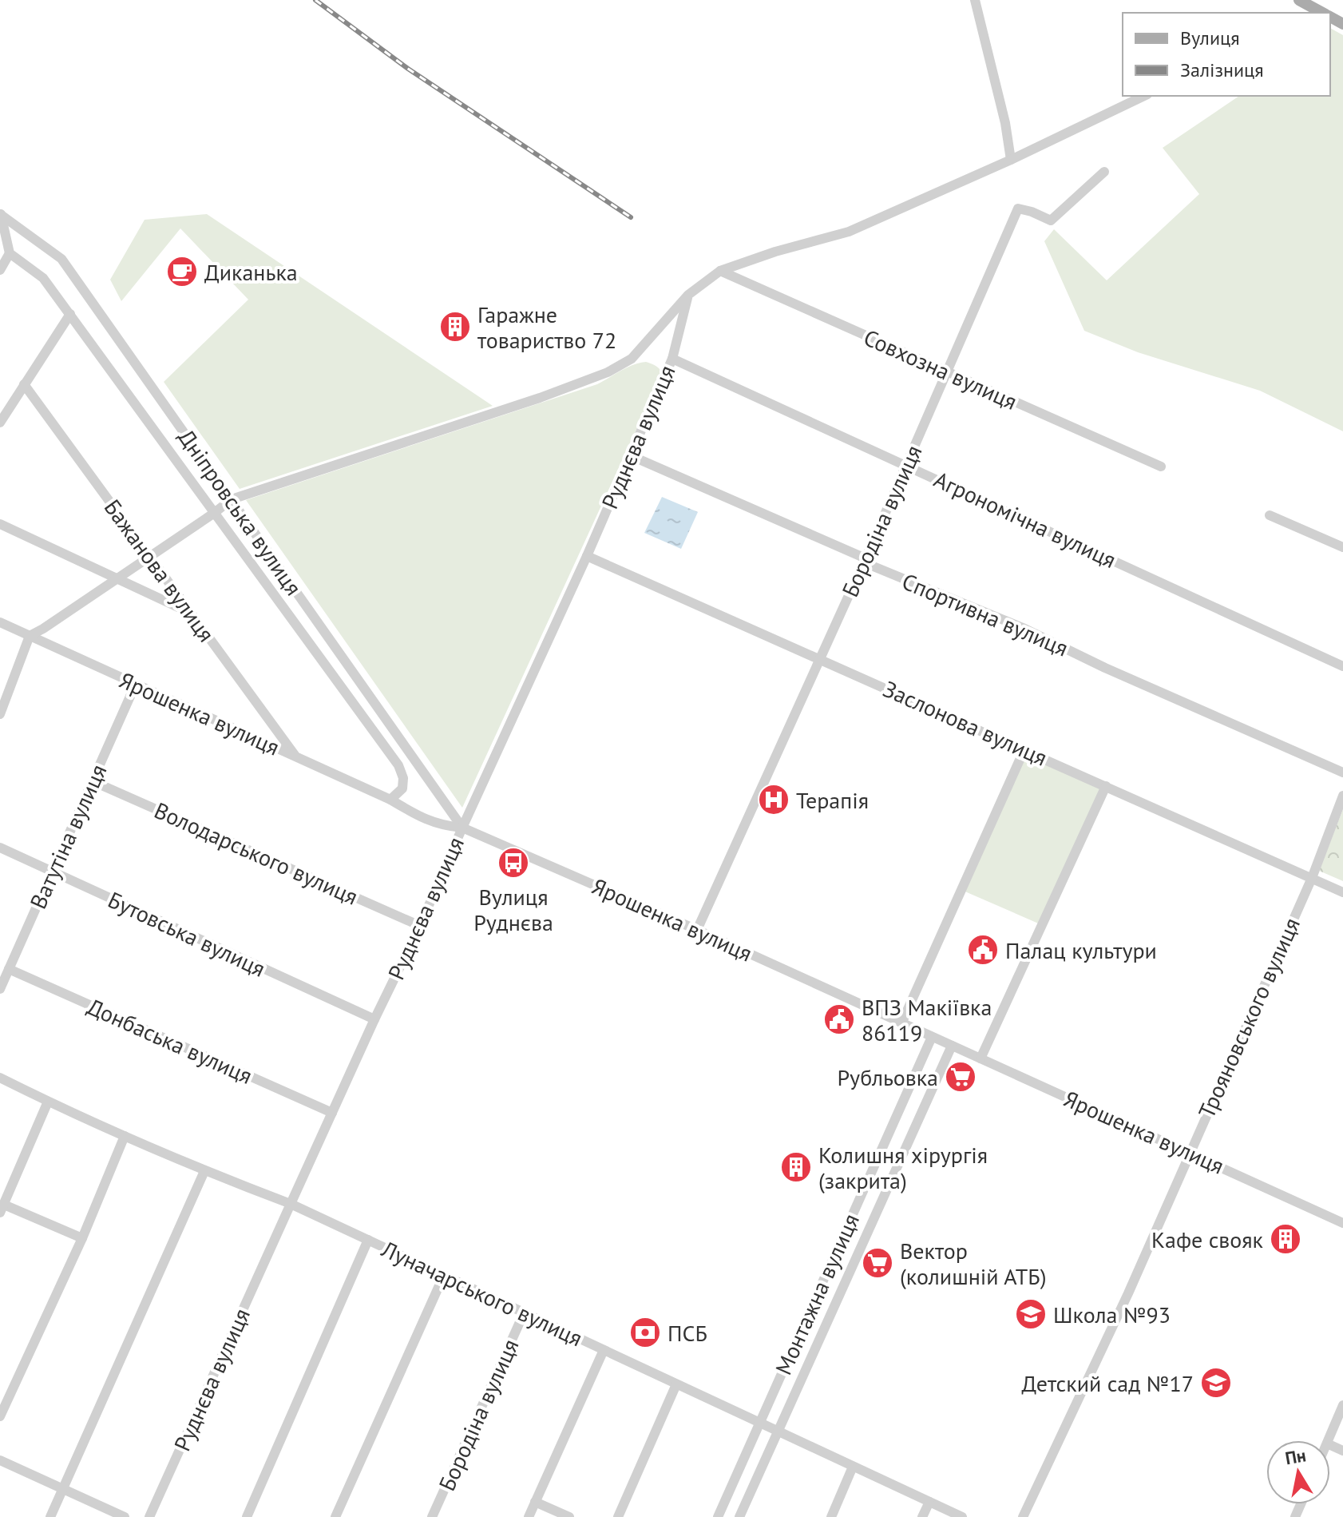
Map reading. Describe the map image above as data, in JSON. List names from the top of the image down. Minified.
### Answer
{"streets":{"street":["Совхозна вулиця","Руднєва вулиця","Дніпровська вулиця","Агрономічна вулиця","Бородіна вулиця","Бажанова вулиця","Спортивна вулиця","Ярошенка вулиця","Заслонова вулиця","Ватутіна вулиця","Володарського вулиця","Бутовська вулиця","Трояновського вулиця","Донбаська вулиця","Луначарського вулиця","Монтажна вулиця"]},"crossings":[["Совхозна вулиця","Бородіна вулиця"],["Руднєва вулиця","Дніпровська вулиця"],["Руднєва вулиця","Агрономічна вулиця"],["Руднєва вулиця","Спортивна вулиця"],["Руднєва вулиця","Ярошенка вулиця"],["Руднєва вулиця","Заслонова вулиця"],["Руднєва вулиця","Володарського вулиця"],["Руднєва вулиця","Бутовська вулиця"],["Руднєва вулиця","Донбаська вулиця"],["Руднєва вулиця","Луначарського вулиця"],["Дніпровська вулиця","Ярошенка вулиця"],["Агрономічна вулиця","Бородіна вулиця"],["Бородіна вулиця","Спортивна вулиця"],["Бородіна вулиця","Ярошенка вулиця"],["Бородіна вулиця","Заслонова вулиця"],["Бородіна вулиця","Луначарського вулиця"],["Бажанова вулиця","Ярошенка вулиця"],["Ярошенка вулиця","Ватутіна вулиця"],["Ярошенка вулиця","Трояновського вулиця"],["Ярошенка вулиця","Монтажна вулиця"],["Заслонова вулиця","Трояновського вулиця"],["Ватутіна вулиця","Володарського вулиця"],["Ватутіна вулиця","Бутовська вулиця"],["Ватутіна вулиця","Донбаська вулиця"],["Луначарського вулиця","Монтажна вулиця"]],"places":{"cafe":["Диканька"],"building":["Гаражне товариство 72","Колишня хірургія (закрита)","Кафе свояк"],"hospital":["Терапія"],"bus stop":["Вулиця Руднєва"],"public building":["Палац культури","ВПЗ Макіївка 86119"],"supermarket":["Рубльовка","Вектор (колишній АТБ)"],"school or university":["Школа №93","Детский сад №17"],"bank":["ПСБ"]},"legend":["Вулиця","Залізниця"],"north":"top"}
